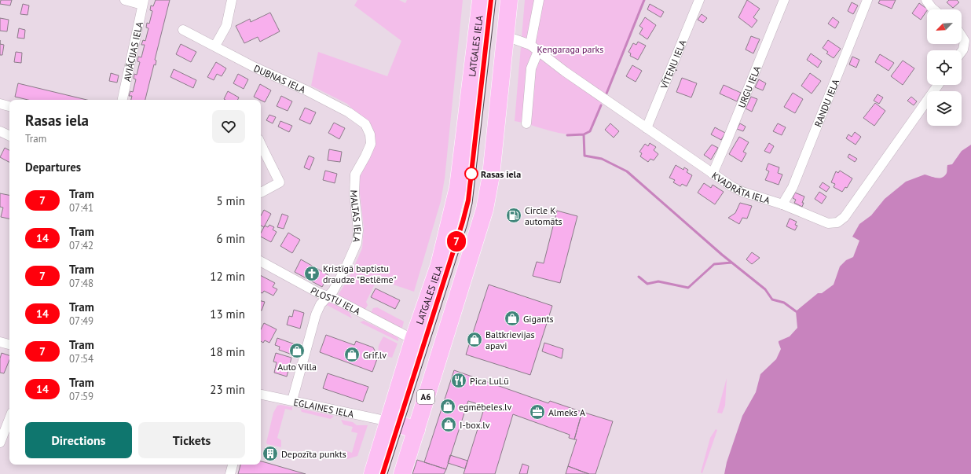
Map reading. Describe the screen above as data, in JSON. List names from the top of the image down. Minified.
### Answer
{"streets":{"highway":["LATGALES IELA","A6"],"street":["AVIĀCIJAS IELA","VĪTEŅU IELA","DUBNAS IELA","URGU IELA","RANDU IELA","KVADRĀTA IELA","MALTAS IELA","PLOSTU IELA","EGLAINES IELA"]},"crossings":[["LATGALES IELA","PLOSTU IELA"],["LATGALES IELA","EGLAINES IELA"],["VĪTEŅU IELA","KVADRĀTA IELA"],["DUBNAS IELA","MALTAS IELA"],["URGU IELA","KVADRĀTA IELA"],["RANDU IELA","KVADRĀTA IELA"],["KVADRĀTA IELA","A6"],["MALTAS IELA","PLOSTU IELA"],["MALTAS IELA","EGLAINES IELA"]],"parks":["Ķengaraga parks"],"places":{"other":["Rasas iela"],"fuel station":["Circle K automāts"],"church":["Kristīgā baptistu draudze \"Betlēme\""],"shop":["Gigants","Baltkrievijas apavi","Auto Villa","Grif.lv","egmēbeles.lv","I-box.lv"],"restaurant":["Pica LuLū"],"office":["Almeks A"],"building":["Depozīta punkts"]},"lines":["tram line 7"],"north":"bottom left","page":{"on_map":"7","heading":[["Rasas iela","Tram"],"Departures"],"list":[{"mark":"7","name":"Tram","note":"07:41","value":"5 min"},{"mark":"14","name":"Tram","note":"07:42","value":"6 min"},{"mark":"7","name":"Tram","note":"07:48","value":"12 min"},{"mark":"14","name":"Tram","note":"07:49","value":"13 min"},{"mark":"7","name":"Tram","note":"07:54","value":"18 min"},{"mark":"14","name":"Tram","note":"07:59","value":"23 min"}],"buttons":["Directions","Tickets"]}}
